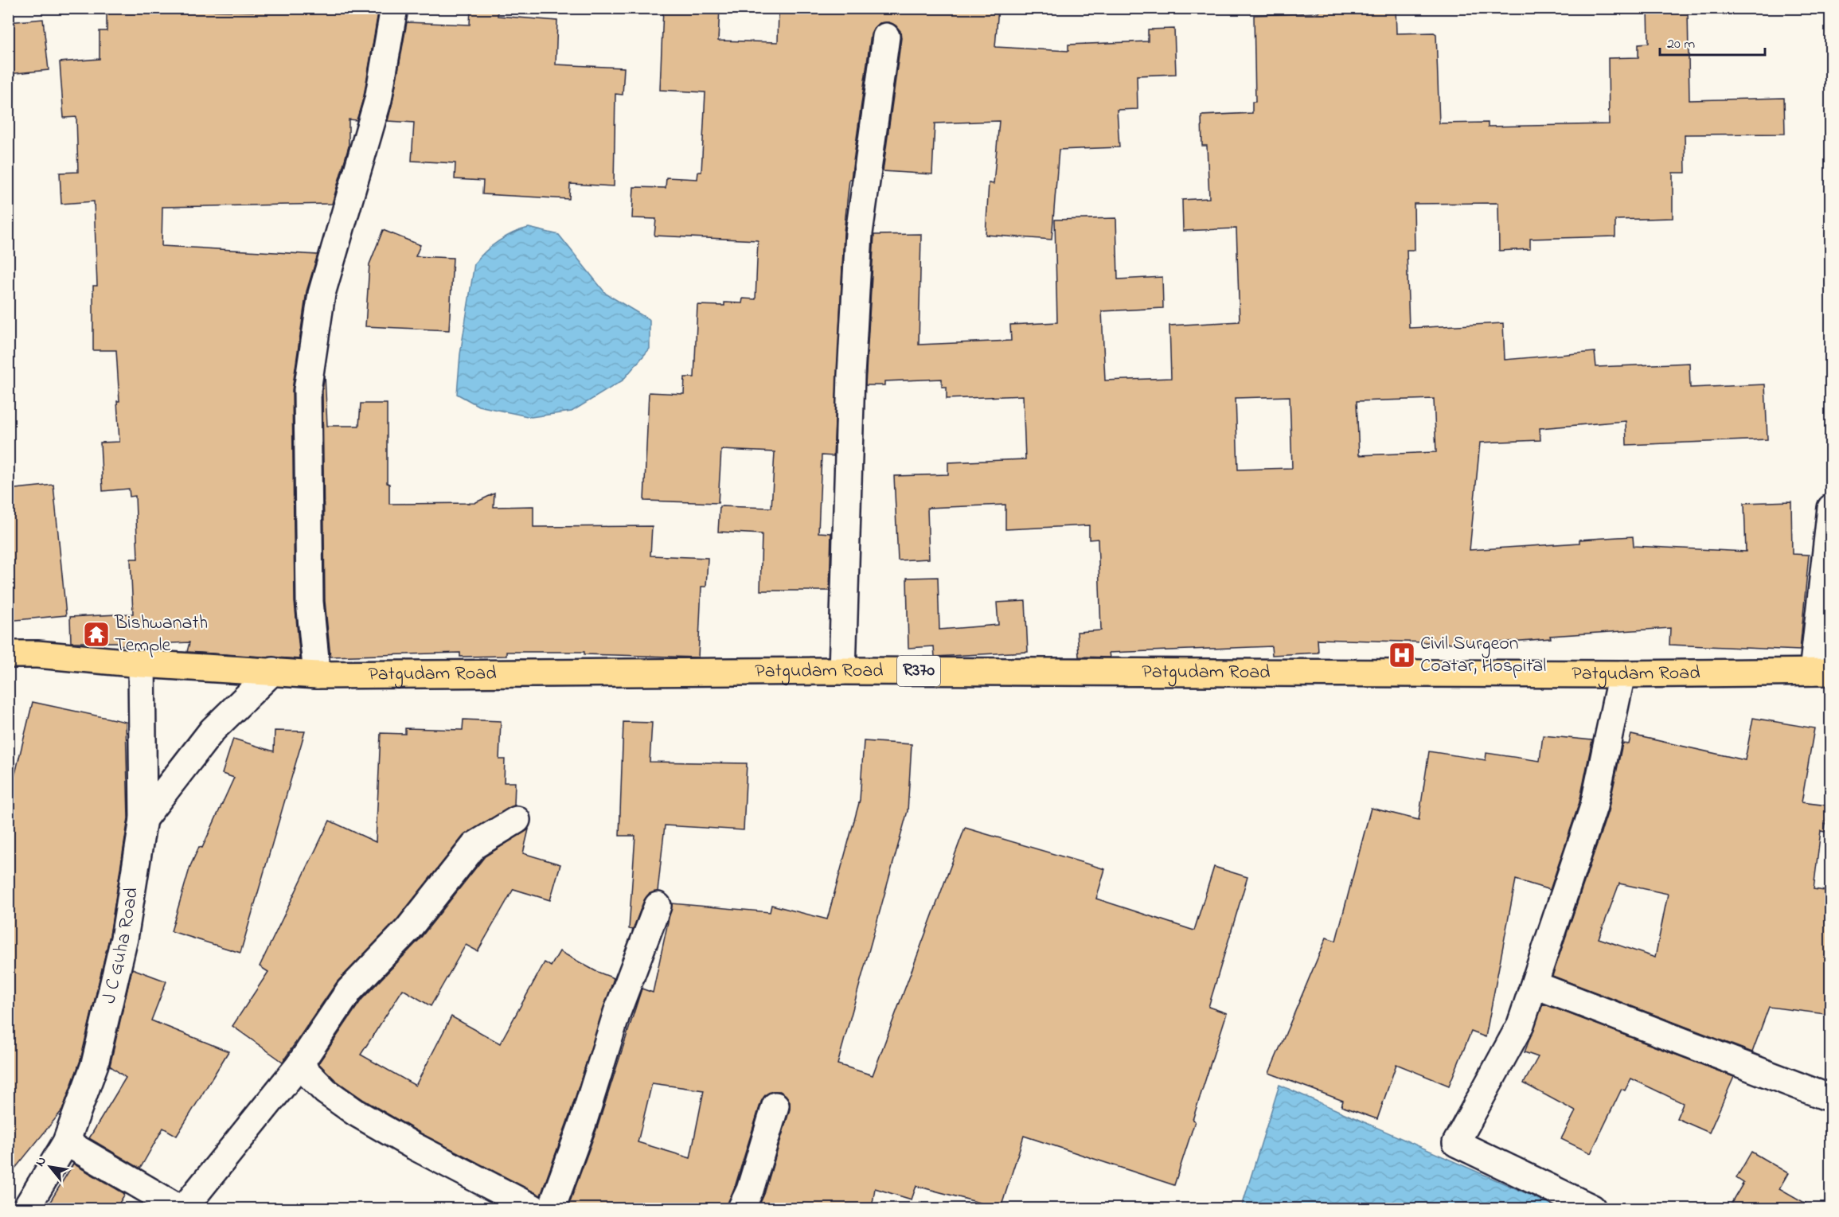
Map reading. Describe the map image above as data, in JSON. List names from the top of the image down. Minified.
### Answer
{"streets":{"main road":["R370","Patgudam Road"],"street":["J C Guha Road"]},"crossings":[["Patgudam Road","J C Guha Road"]],"places":{"temple":["Bishwanath Temple"],"hospital":["Civil Surgeon Coatar, Hospital"]},"scale_bar":"20 m","north":"top left"}
